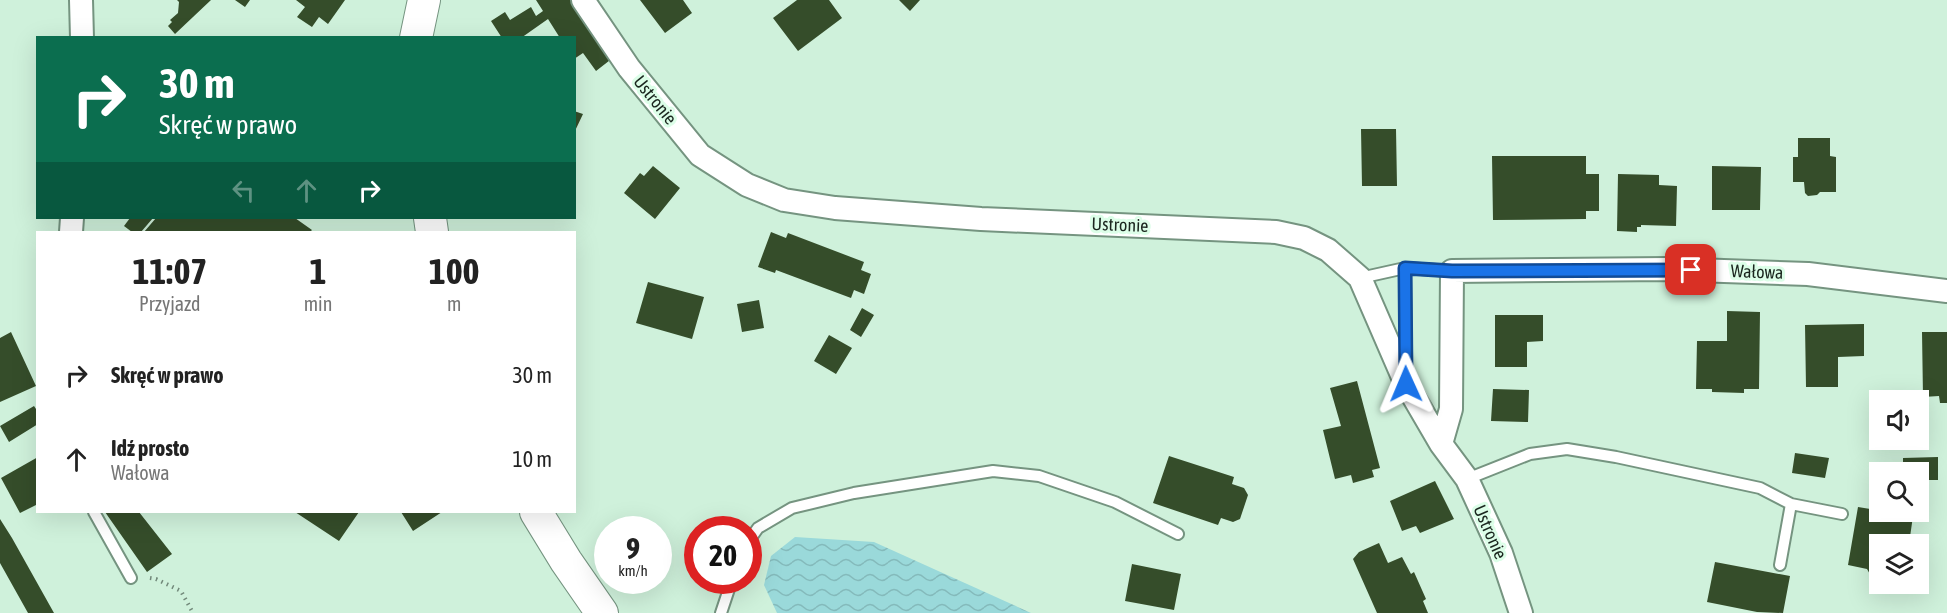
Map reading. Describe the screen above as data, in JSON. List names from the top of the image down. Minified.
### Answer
{"streets":{"street":["Ustronie","Wałowa"]},"page":{"turn":["30 m","Skręć w prawo"],"eta":["11:07","Przyjazd","1","min","100","m"],"list":[{"name":"Skręć w prawo","value":"30 m"},{"name":"Idź prosto","note":"Wałowa","value":"10 m"}],"speed":"9 km/h","limit":"20"}}
